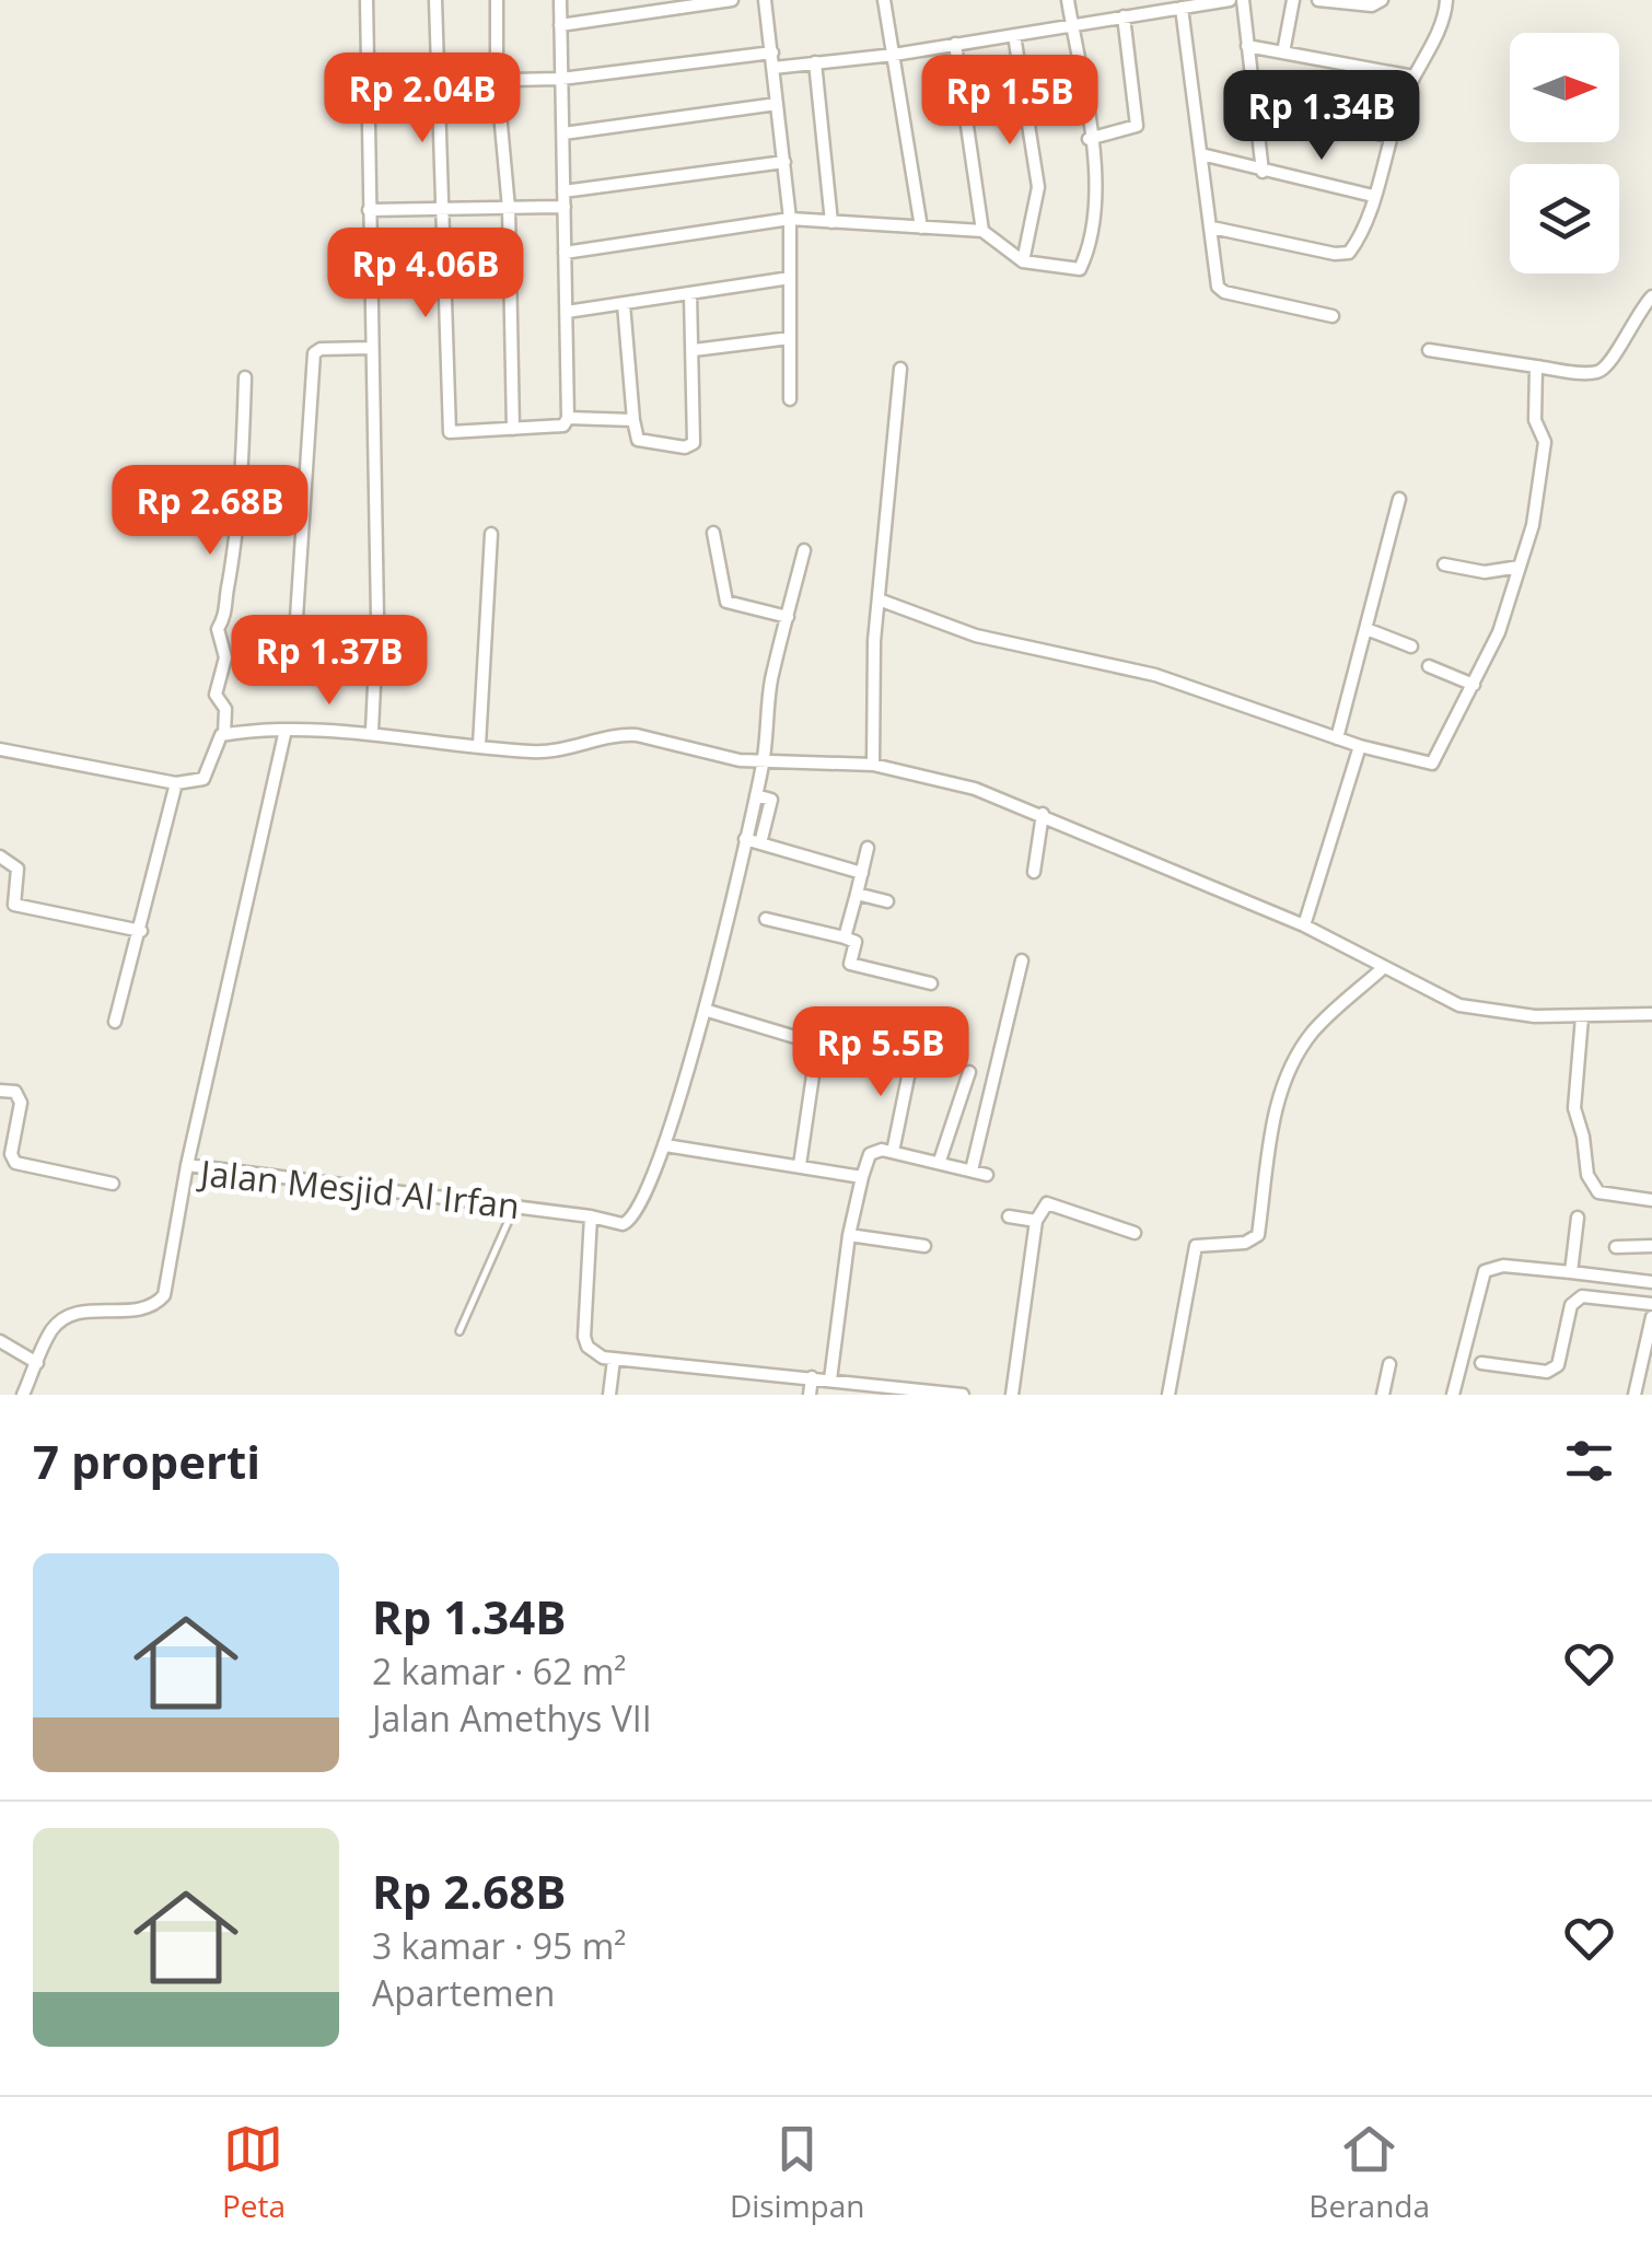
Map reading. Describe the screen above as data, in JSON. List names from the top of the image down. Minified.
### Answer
{"streets":{"street":["Jalan Mesjid Al Irfan"]},"north":"right","page":{"price":["Rp 2.04B","Rp 1.5B","Rp 1.34B","Rp 4.06B","Rp 2.68B","Rp 1.37B","Rp 5.5B"],"heading":"7 properti","list":[{"name":"Rp 1.34B","note":"2 kamar · 62 m² · Jalan Amethys VII"},{"name":"Rp 2.68B","note":"3 kamar · 95 m² · Apartemen"}],"tabs":["Peta","Disimpan","Beranda"]}}
